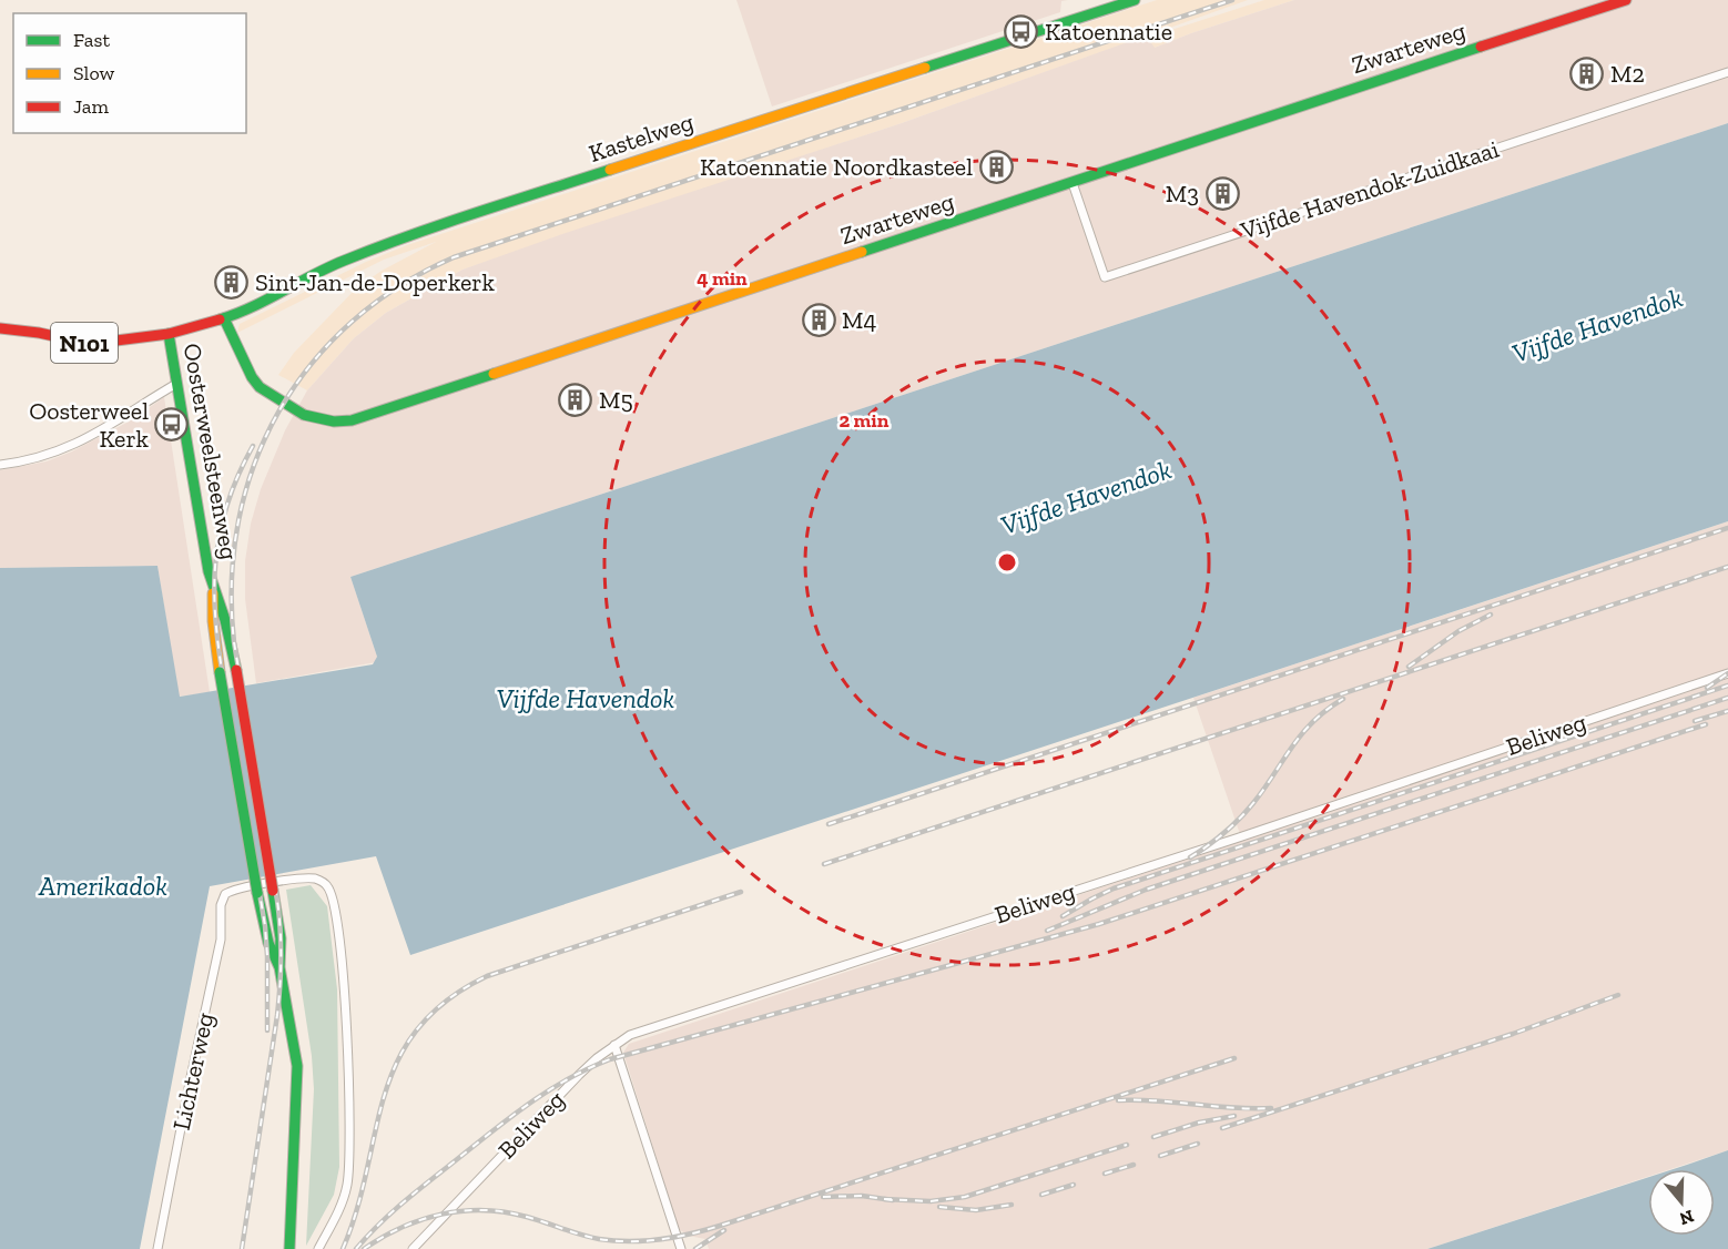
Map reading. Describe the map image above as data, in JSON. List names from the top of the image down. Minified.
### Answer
{"streets":{"main road":["Zwarteweg","Kastelweg","N101","Oosterweelsteenweg"],"street":["Vijfde Havendok-Zuidkaai","Beliweg","Lichterweg"]},"crossings":[["Zwarteweg","Kastelweg"],["Zwarteweg","Vijfde Havendok-Zuidkaai"],["Kastelweg","Oosterweelsteenweg"]],"water":["Vijfde Havendok","Amerikadok"],"places":{"bus stop":["Katoennatie","Oosterweel Kerk"],"building":["M2","Katoennatie Noordkasteel","M3","Sint-Jan-de-Doperkerk","M4","M5"]},"legend":["Fast","Slow","Jam"],"north":"bottom","rings":["4 min","2 min"]}
